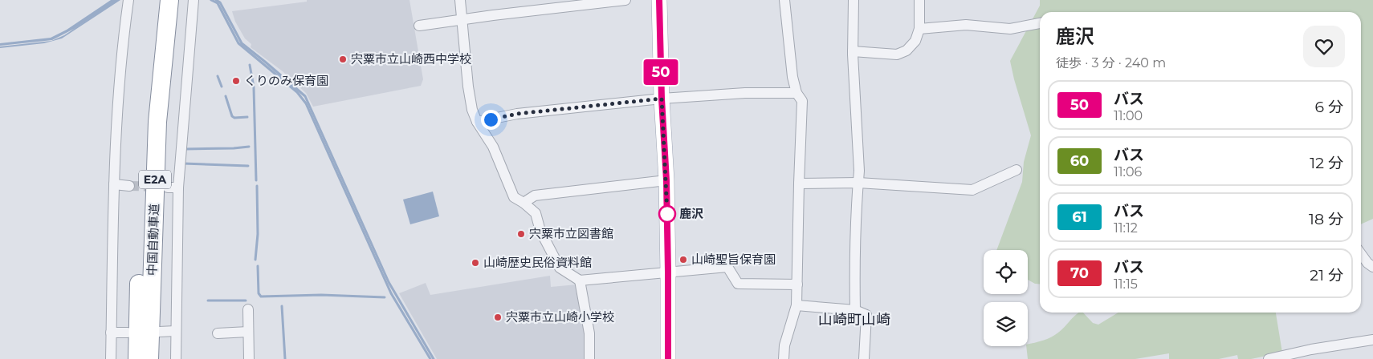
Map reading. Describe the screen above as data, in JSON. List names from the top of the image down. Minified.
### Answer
{"streets":{"highway":["E2A","中国自動車道"]},"districts":["山崎町山崎"],"places":["宍粟市立山崎西中学校","くりのみ保育園","鹿沢","宍粟市立図書館","山崎聖旨保育園","山崎歴史民俗資料館","宍粟市立山崎小学校"],"lines":["bus line 50"],"page":{"on_map":"50","heading":["鹿沢","徒歩 · 3 分 · 240 m"],"list":[{"mark":"50","name":"バス","note":"11:00","value":"6 分"},{"mark":"60","name":"バス","note":"11:06","value":"12 分"},{"mark":"61","name":"バス","note":"11:12","value":"18 分"},{"mark":"70","name":"バス","note":"11:15","value":"21 分"}]}}
